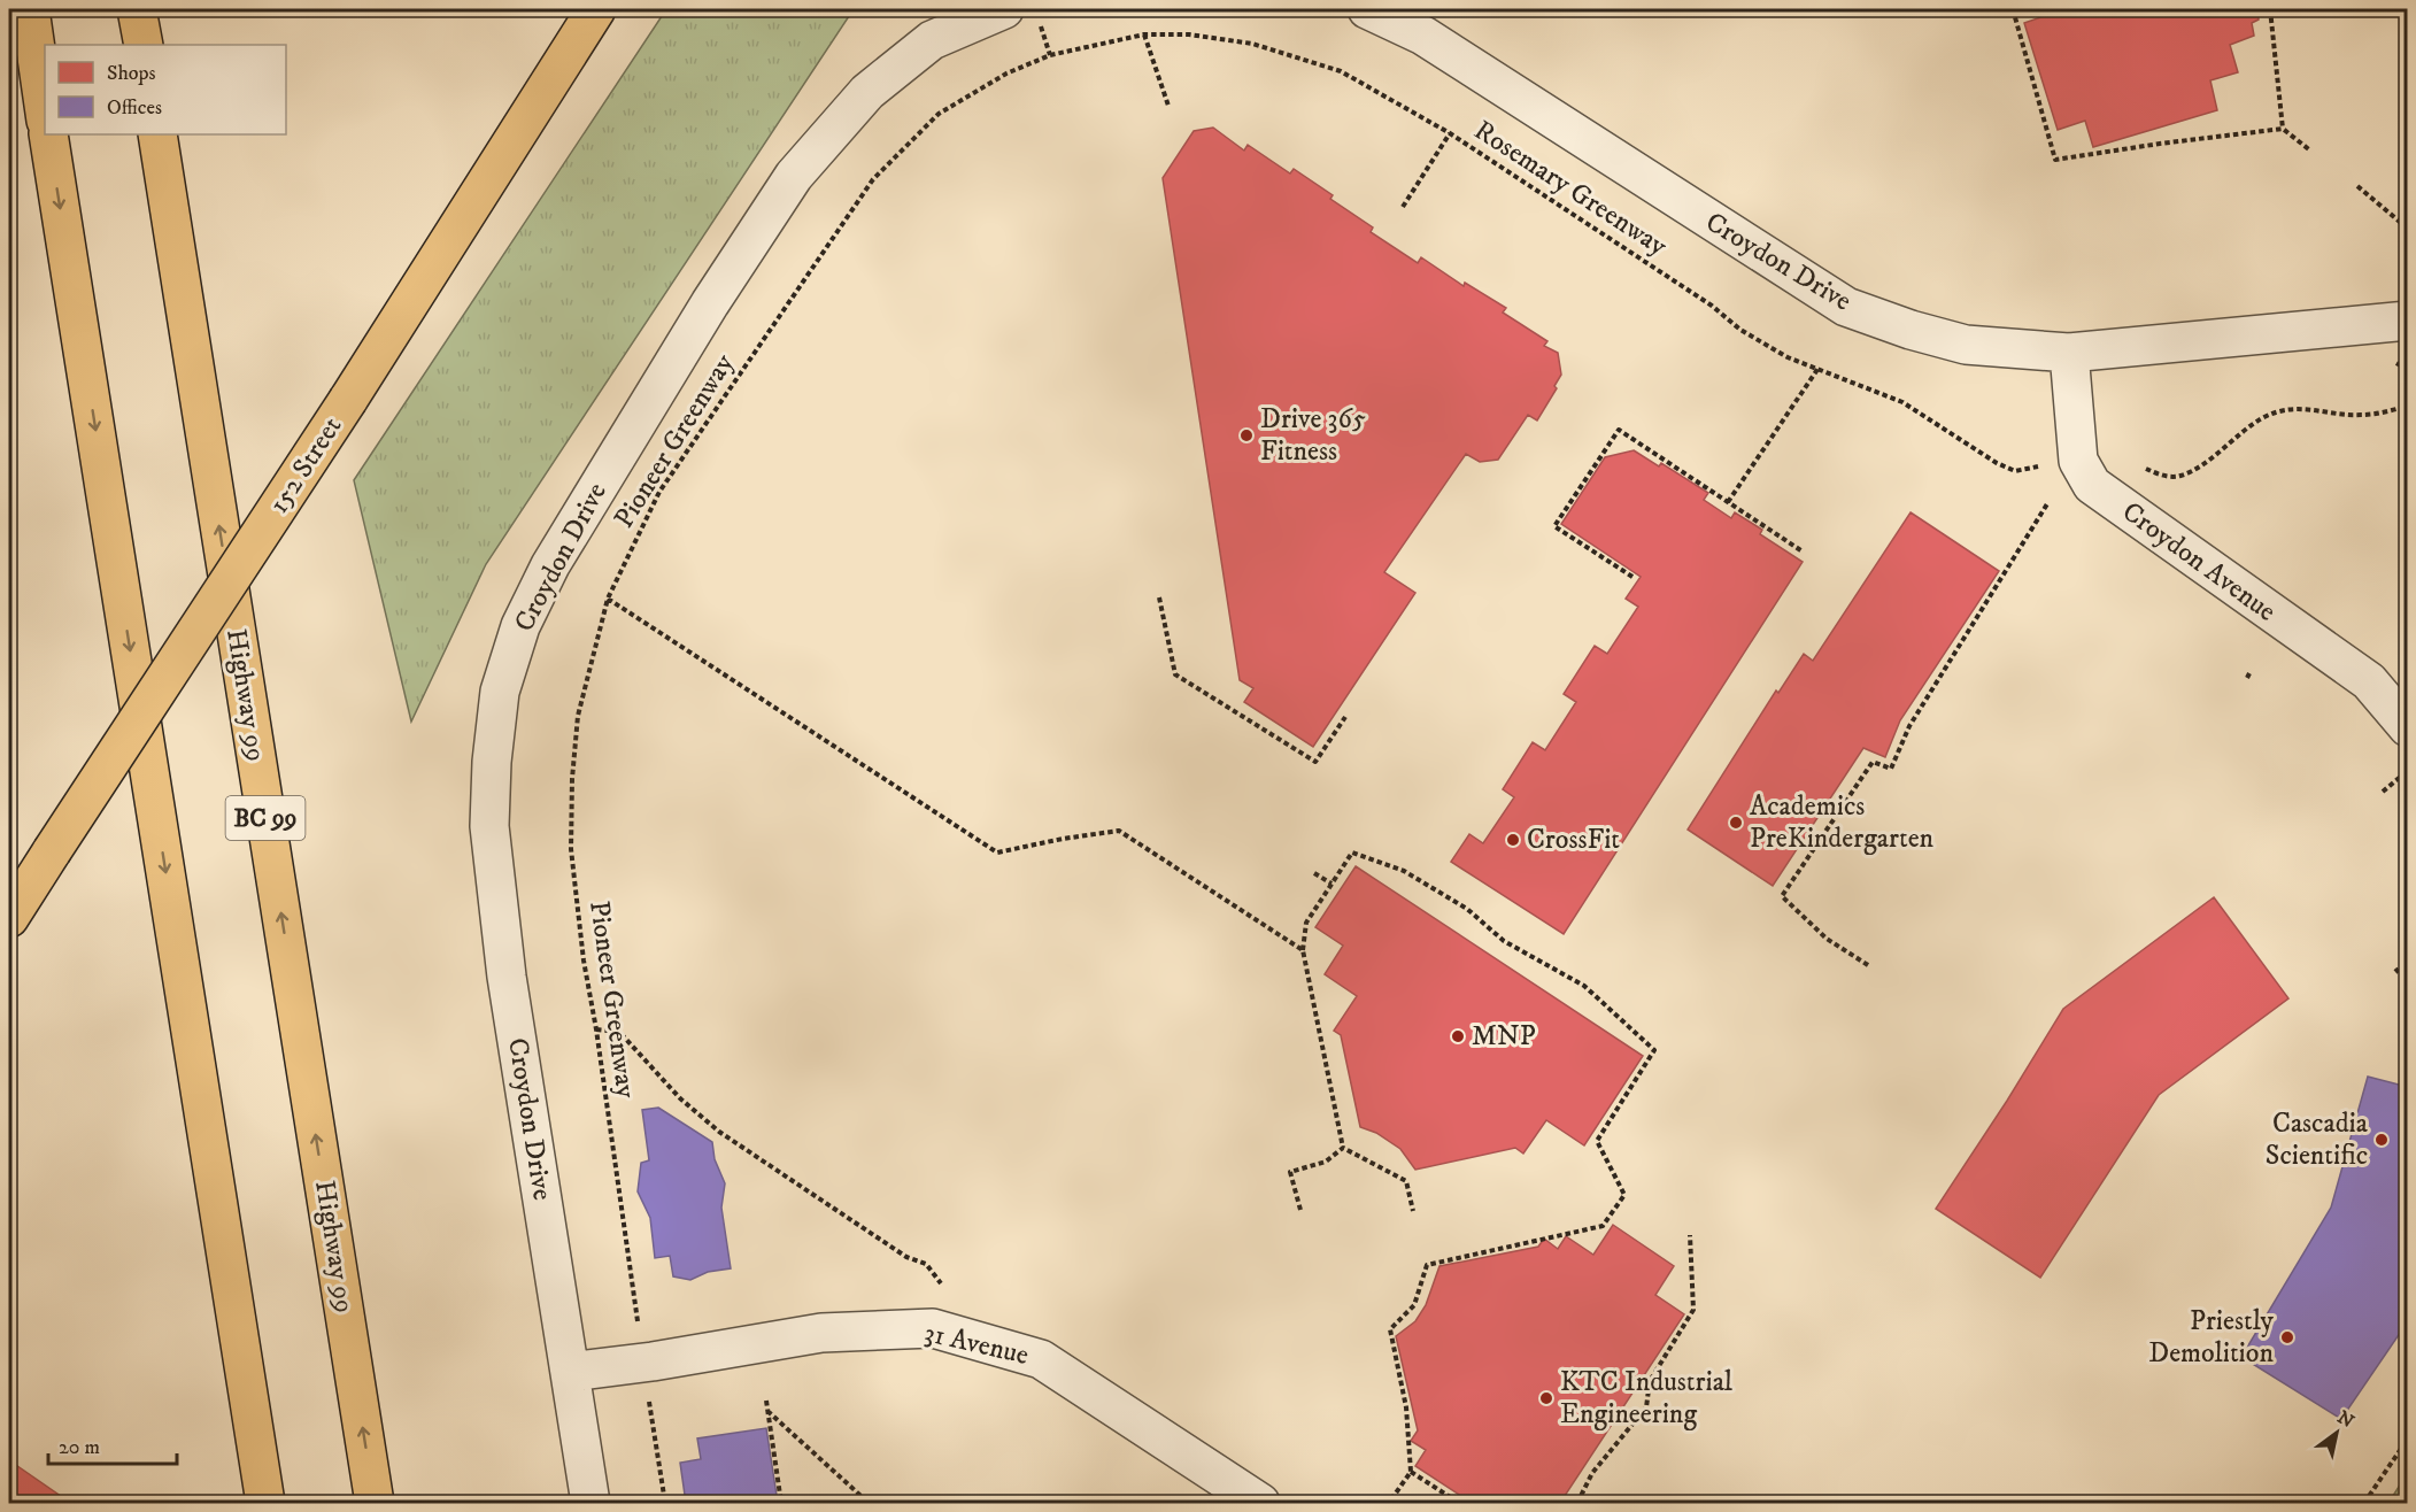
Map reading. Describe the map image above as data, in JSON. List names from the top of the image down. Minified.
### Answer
{"streets":{"main road":["152 Street","Highway 99","BC 99"],"street":["Croydon Drive","Croydon Avenue","31 Avenue"],"path":["Rosemary Greenway","Pioneer Greenway"]},"crossings":[["Rosemary Greenway","Pioneer Greenway"],["Croydon Drive","Croydon Avenue"],["Croydon Drive","31 Avenue"]],"places":["Drive 365 Fitness","Academics PreKindergarten","CrossFit","MNP","Cascadia Scientific","Priestly Demolition","KTC Industrial Engineering"],"legend":["Shops","Offices"],"scale_bar":"20 m","north":"top right"}
